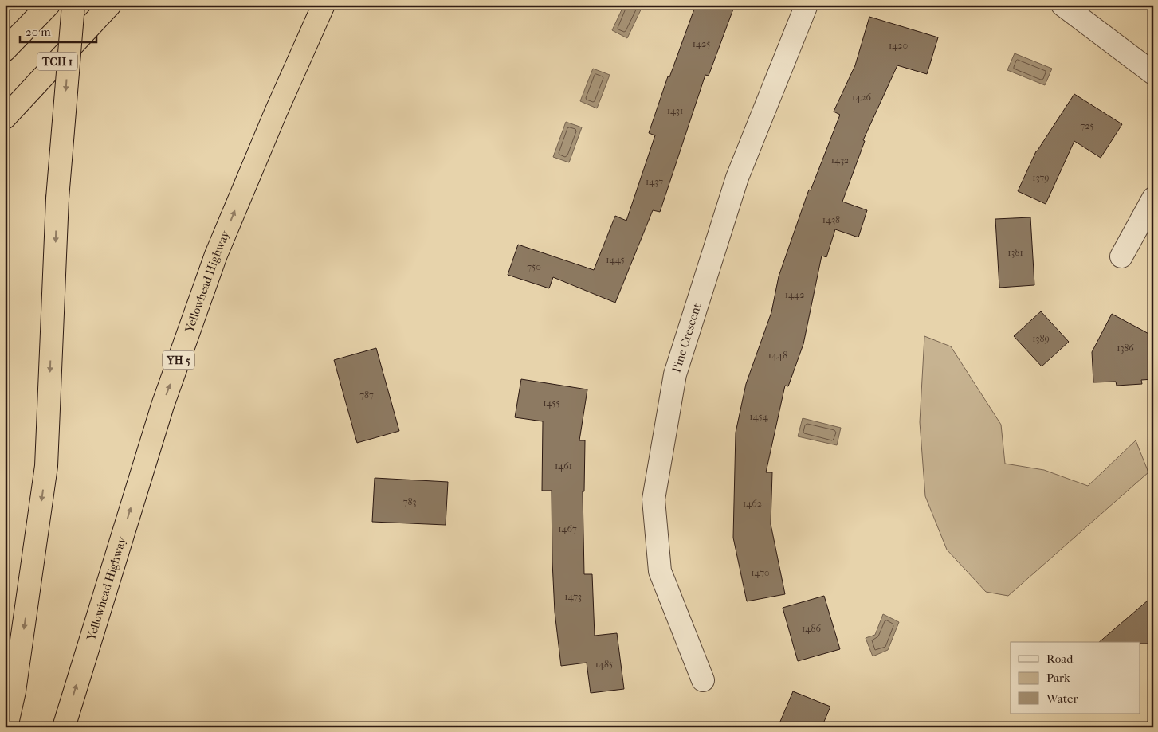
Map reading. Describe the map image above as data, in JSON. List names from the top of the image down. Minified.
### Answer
{"streets":{"highway":["TCH 1","Yellowhead Highway","YH 5"],"street":["Pine Crescent"]},"house_numbers":["1425","1420","1426","1431","725","1432","1379","1437","1438","1381","1445","750","1442","1389","1386","1448","787","1455","1454","1461","783","1462","1467","1470","1473","1486","1485"],"legend":["Road","Park","Water"],"scale_bar":"20 m"}
